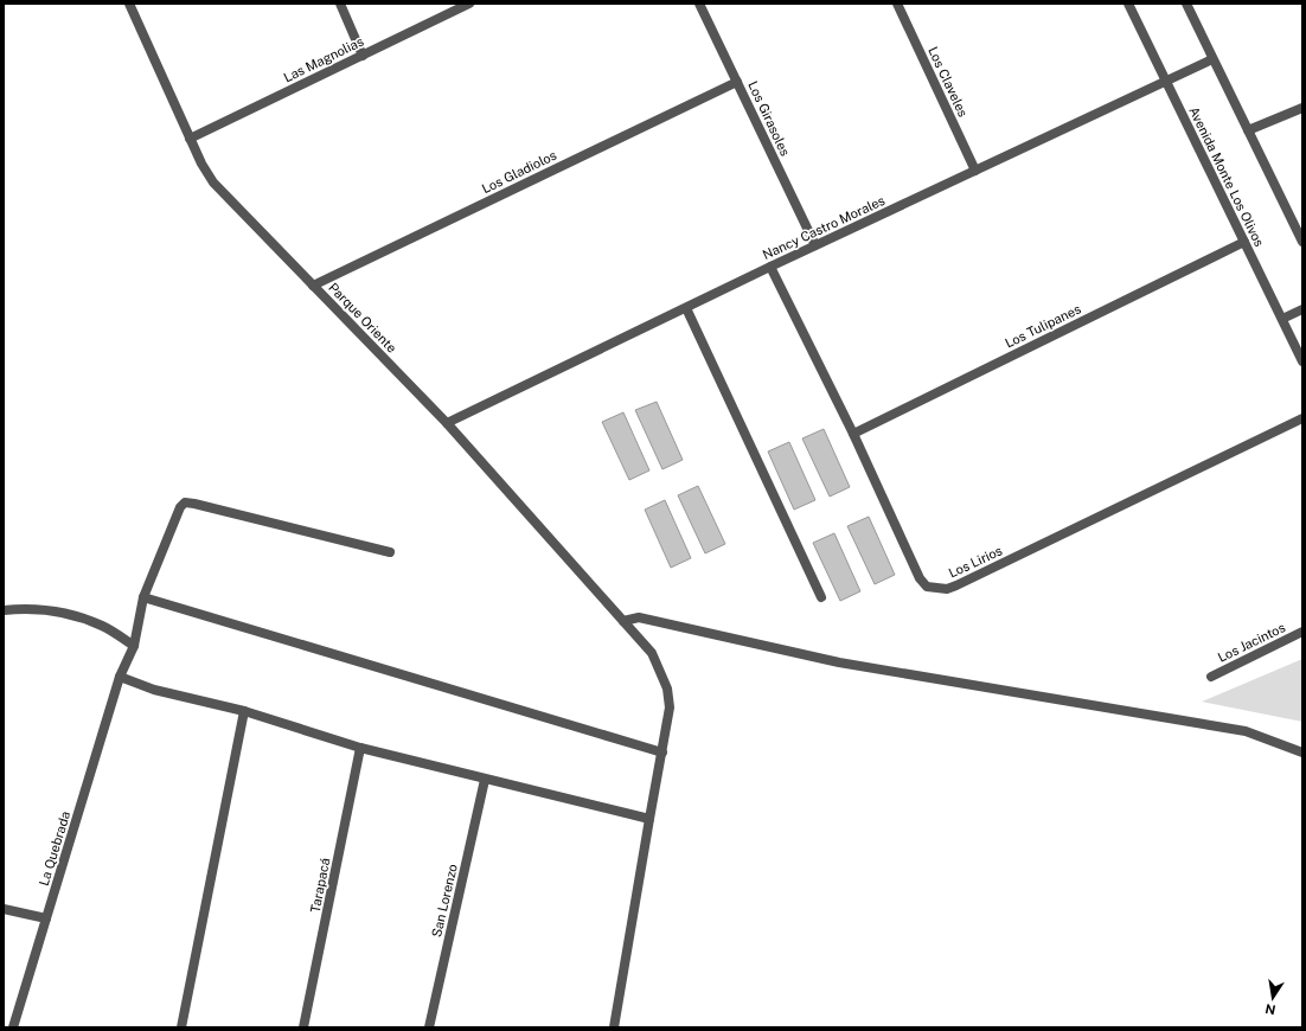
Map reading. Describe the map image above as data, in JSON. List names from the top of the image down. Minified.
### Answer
{"streets":{"street":["Las Magnolias","Los Claveles","Los Girasoles","Los Gladiolos","Avenida Monte Los Olivos","Nancy Castro Morales","Parque Oriente","Los Tulipanes","Los Lirios","Los Jacintos","La Quebrada","Tarapacá","San Lorenzo"]},"crossings":[["Las Magnolias","Parque Oriente"],["Los Claveles","Nancy Castro Morales"],["Los Girasoles","Los Gladiolos"],["Los Girasoles","Nancy Castro Morales"],["Los Gladiolos","Parque Oriente"],["Avenida Monte Los Olivos","Nancy Castro Morales"],["Avenida Monte Los Olivos","Los Tulipanes"],["Nancy Castro Morales","Parque Oriente"],["Nancy Castro Morales","Los Lirios"],["Los Tulipanes","Los Lirios"]],"north":"bottom"}
